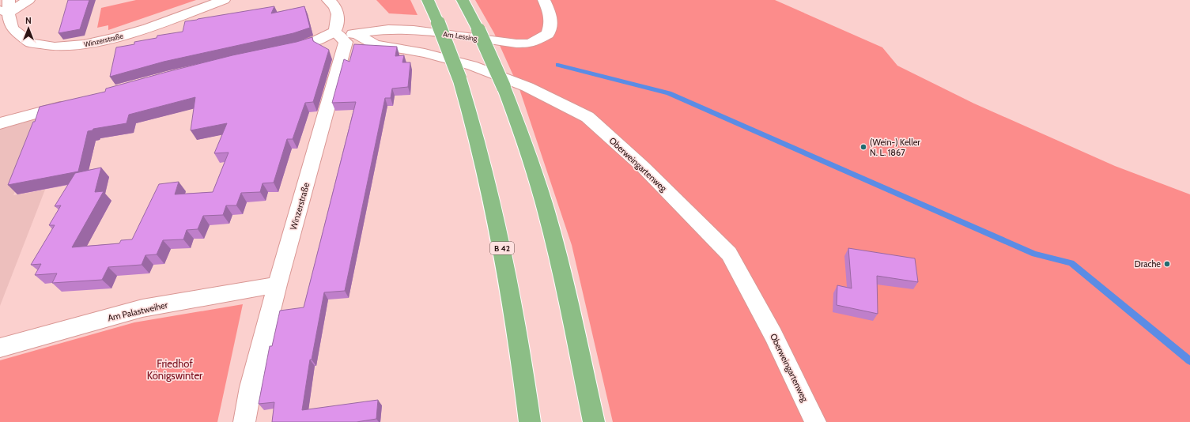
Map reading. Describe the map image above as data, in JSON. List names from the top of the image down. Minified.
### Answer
{"streets":{"highway":["B 42"],"street":["Am Lessing","Winzerstraße","Oberweingartenweg","Am Palastweiher"]},"crossings":[["Am Lessing","Winzerstraße"],["Am Lessing","Oberweingartenweg"],["Winzerstraße","Am Palastweiher"]],"parks":["Friedhof Königswinter"],"places":["(Wein-) Keller N. L. 1867","Drache"],"north":"top"}
